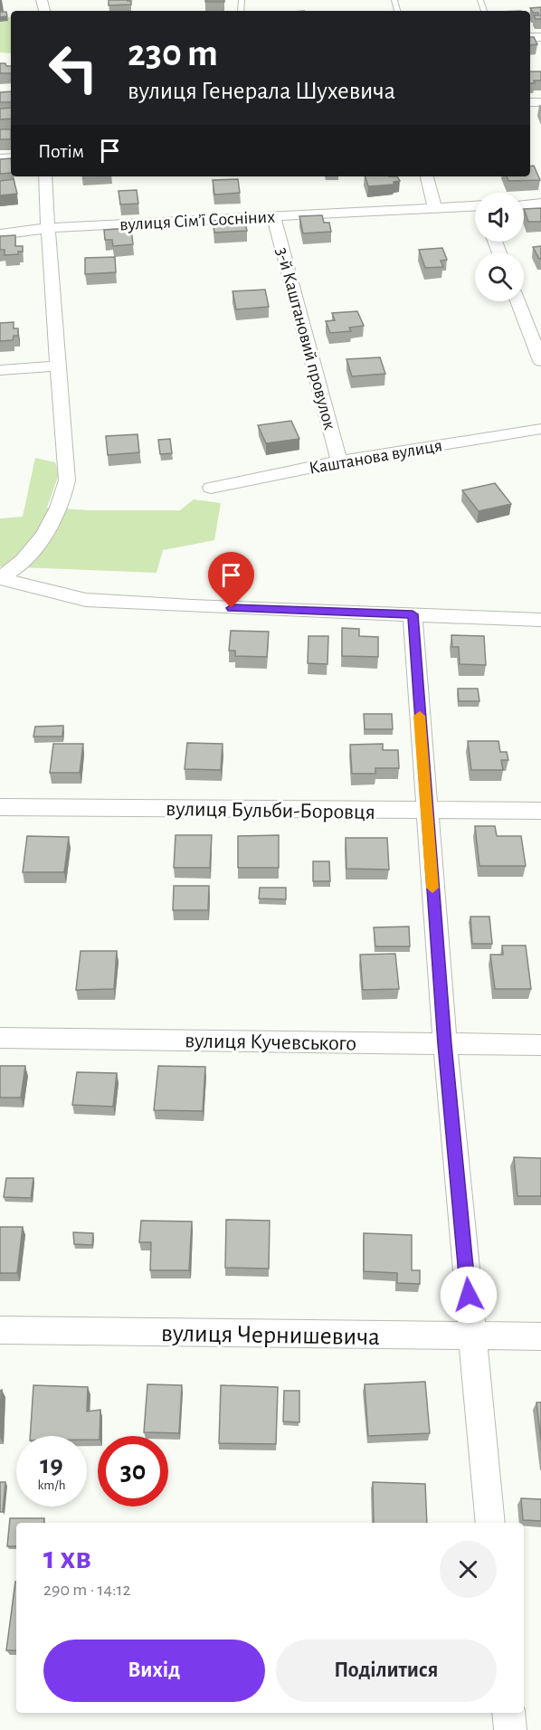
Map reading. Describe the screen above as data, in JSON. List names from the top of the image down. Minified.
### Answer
{"streets":{"street":["вулиця Сім’ї Сосніних","3-й Каштановий провулок","Каштанова вулиця","вулиця Бульби-Боровця","вулиця Кучевського","вулиця Чернишевича"]},"crossings":[["вулиця Сім’ї Сосніних","3-й Каштановий провулок"],["3-й Каштановий провулок","Каштанова вулиця"]],"page":{"turn":["230 m","вулиця Генерала Шухевича"],"then":"Потім","speed":"19 km/h","limit":"30","heading":["1 хв","290 m · 14:12"],"buttons":["Вихід","Поділитися"]}}
